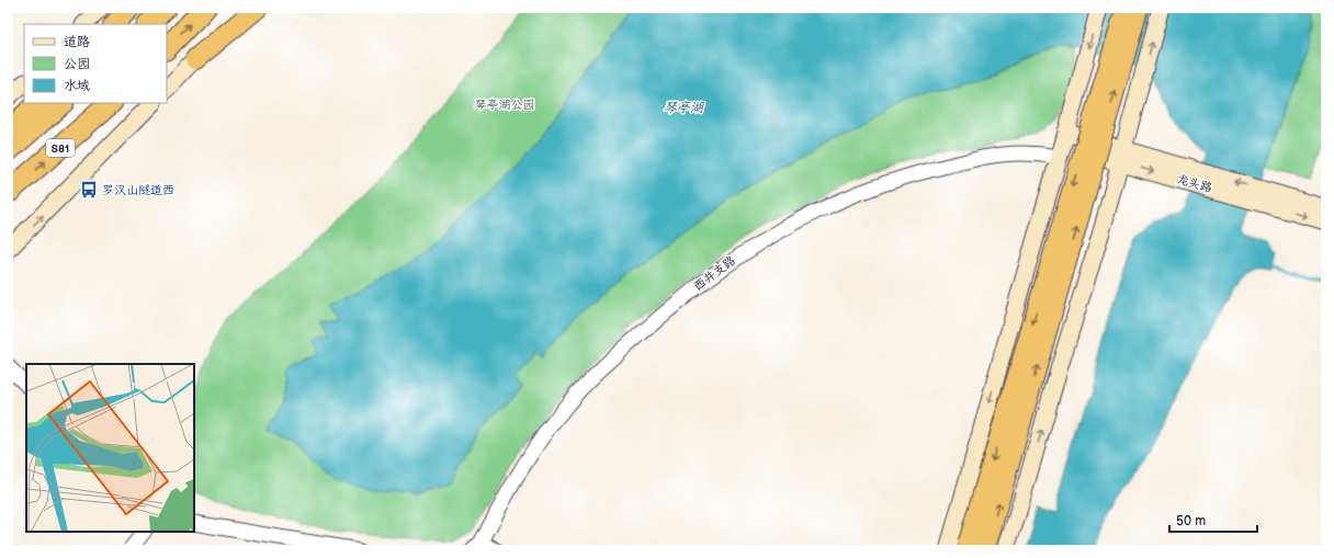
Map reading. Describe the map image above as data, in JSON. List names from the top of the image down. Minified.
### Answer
{"streets":{"highway":["S81"],"main road":["龙头路"],"street":["西井支路"]},"crossings":[["龙头路","西井支路"]],"water":["琴亭湖"],"parks":["琴亭湖公园"],"places":{"bus stop":["罗汉山隧道西"]},"legend":["道路","公园","水域"],"scale_bar":"50 m"}
